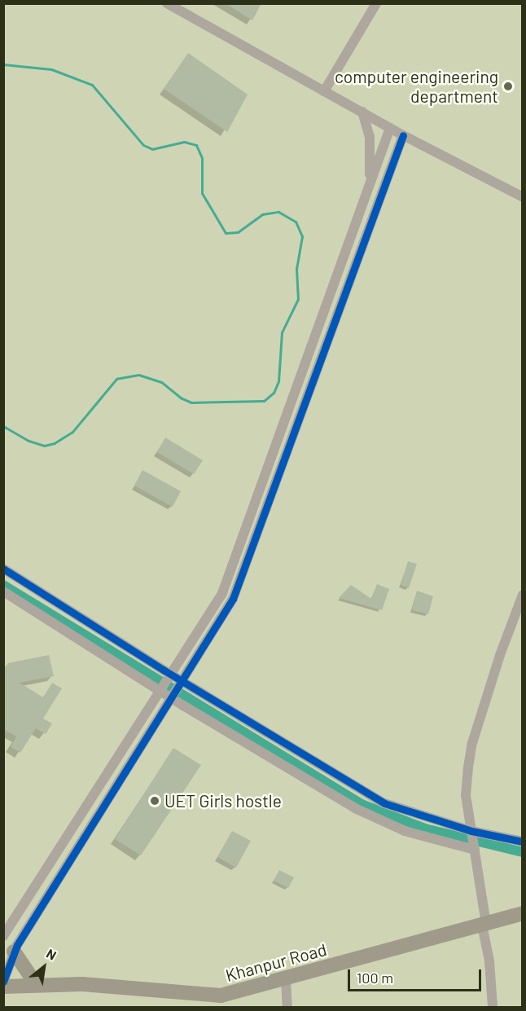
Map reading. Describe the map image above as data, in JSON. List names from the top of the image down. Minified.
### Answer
{"streets":{"highway":["Khanpur Road"]},"places":["computer engineering department","UET Girls hostle"],"scale_bar":"100 m","north":"top right"}
